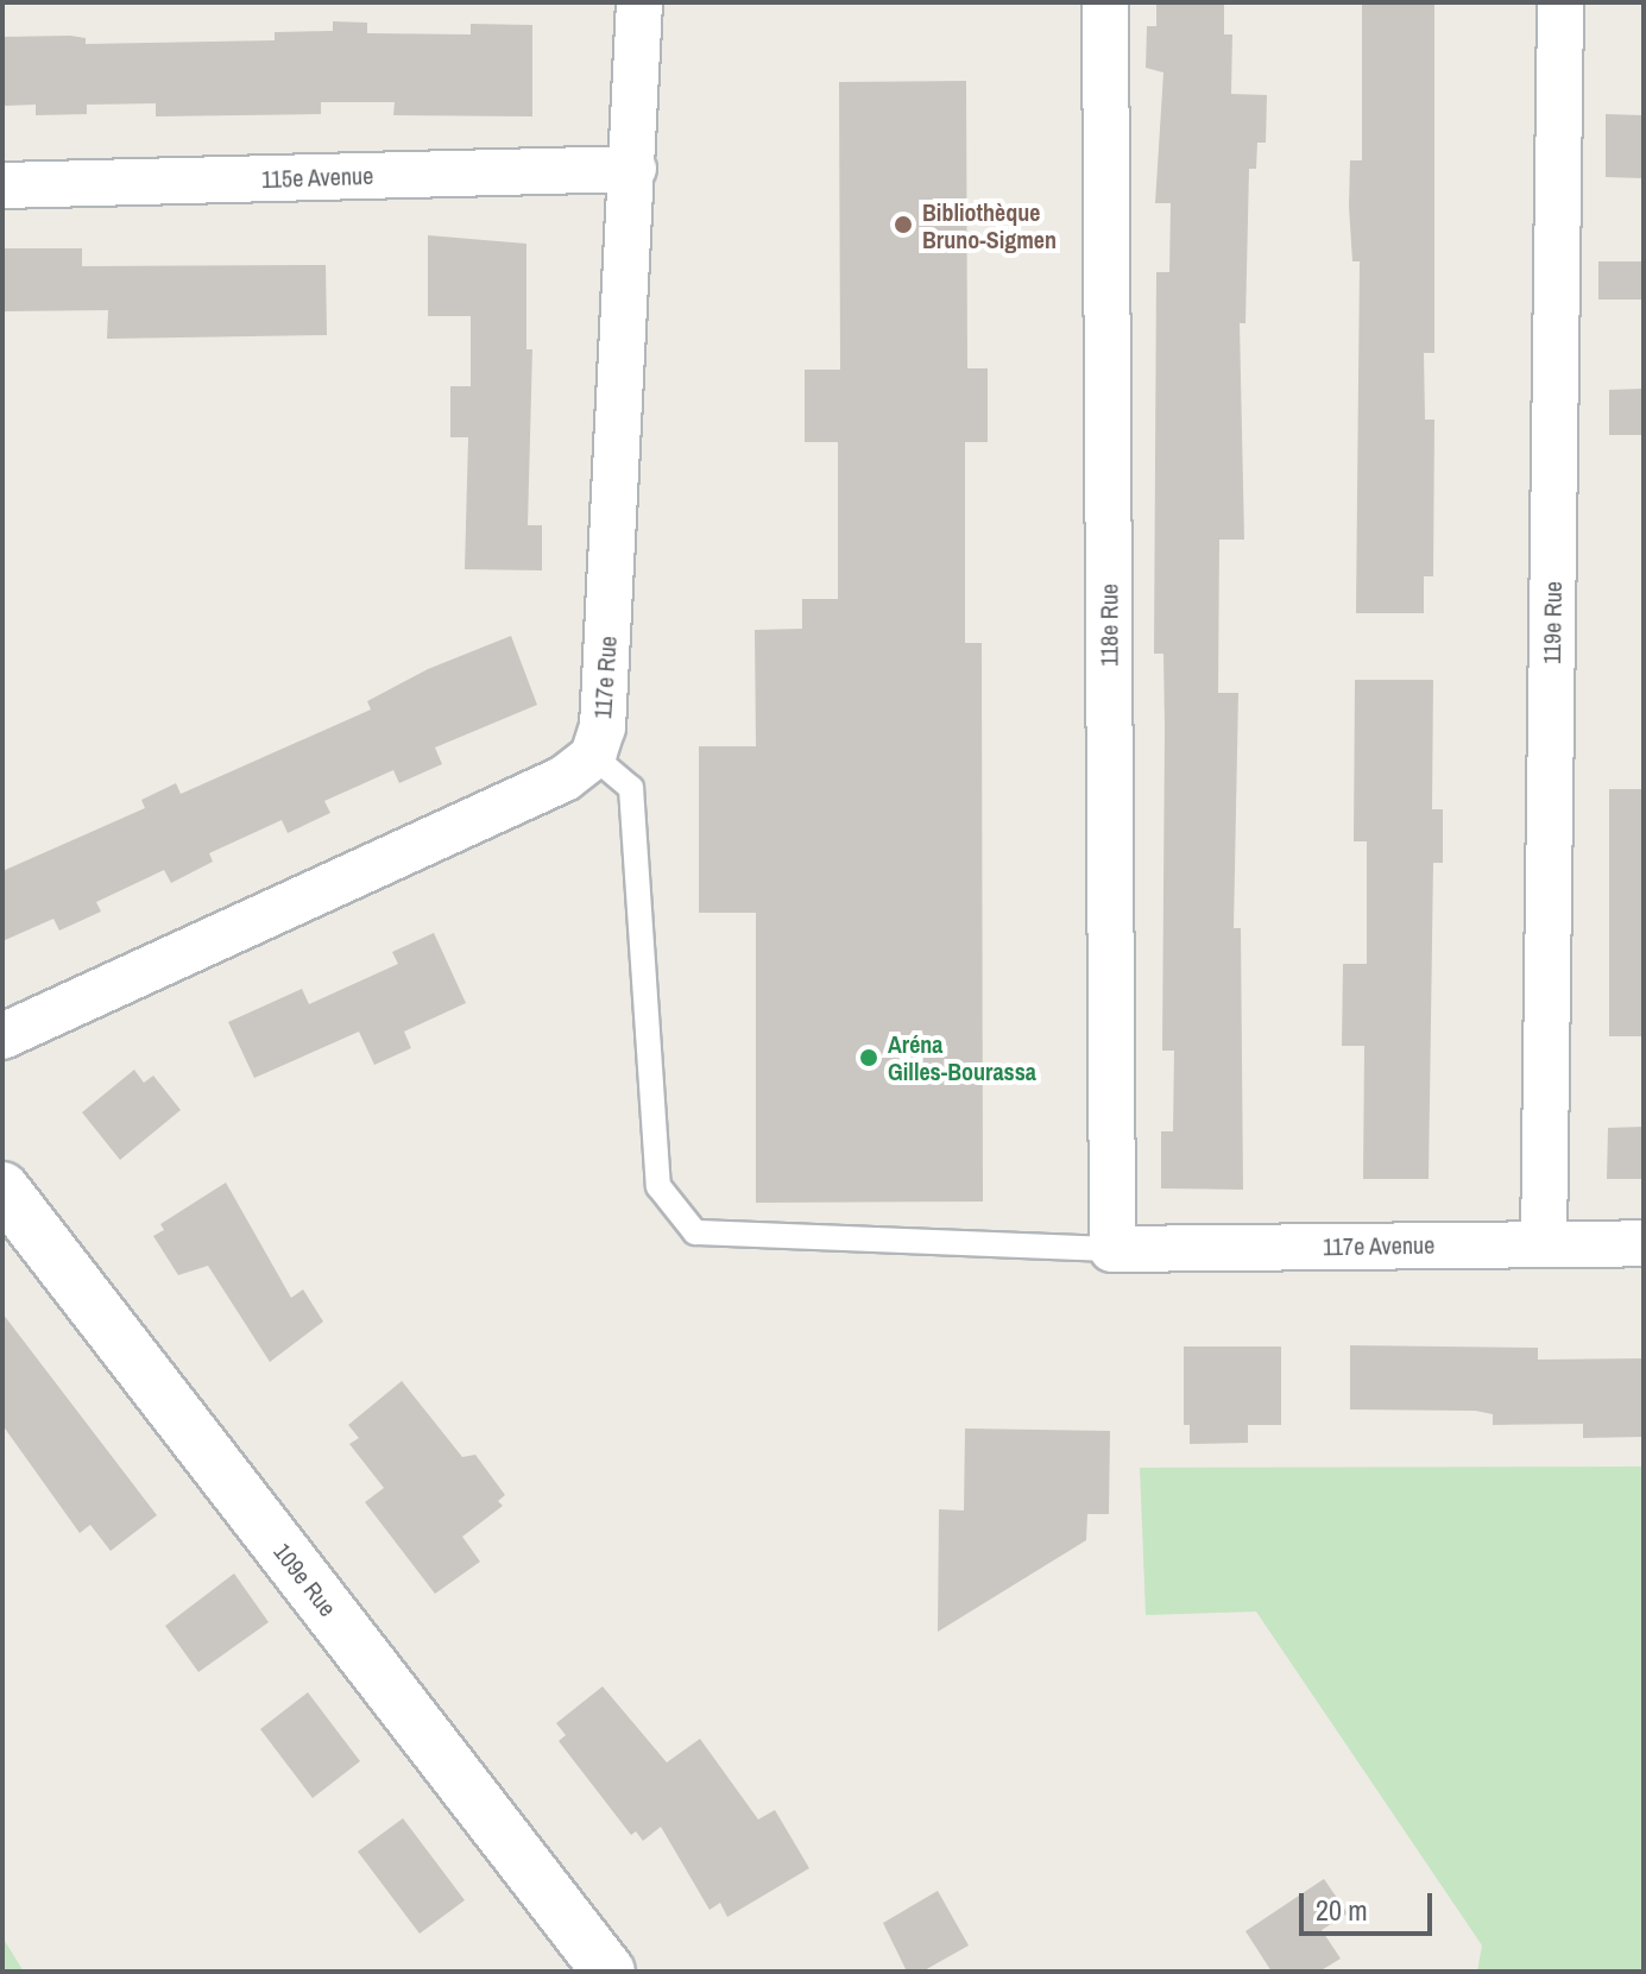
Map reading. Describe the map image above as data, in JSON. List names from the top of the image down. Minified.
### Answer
{"streets":{"street":["115e Avenue","119e Rue","118e Rue","117e Rue","117e Avenue","109e Rue"]},"crossings":[["115e Avenue","117e Rue"],["119e Rue","117e Avenue"],["118e Rue","117e Avenue"]],"places":["Bibliothèque Bruno-Sigmen","Aréna Gilles-Bourassa"],"scale_bar":"20 m"}
